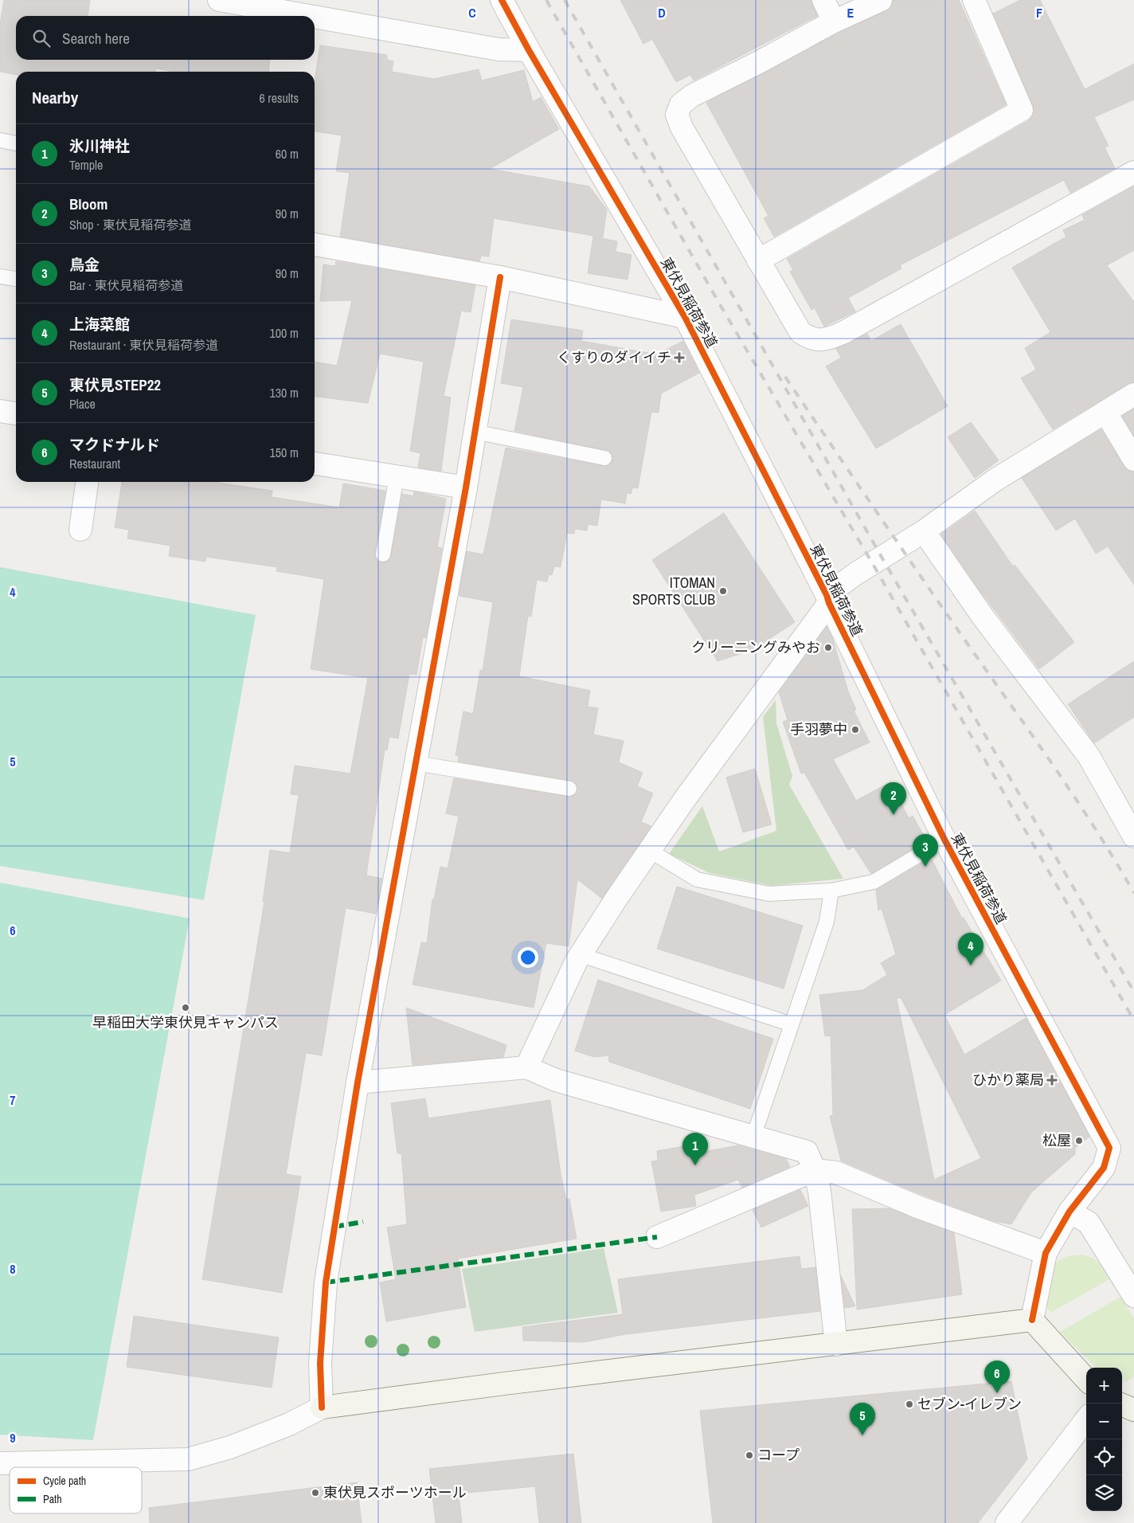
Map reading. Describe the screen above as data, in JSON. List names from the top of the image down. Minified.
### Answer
{"streets":{"street":["東伏見稲荷参道"]},"places":{"health":["くすりのダイイチ","ひかり薬局"],"other":["ITOMAN SPORTS CLUB","クリーニングみやお","手羽夢中","早稲田大学東伏見キャンパス","松屋","セブン-イレブン","コープ","東伏見スポーツホール"]},"legend":["Cycle path","Path"],"page":{"search":"Search here","heading":["Nearby","6 results"],"list":[{"mark":"1","name":"氷川神社","note":"Temple","value":"60 m"},{"mark":"2","name":"Bloom","note":"Shop · 東伏見稲荷参道","value":"90 m"},{"mark":"3","name":"鳥金","note":"Bar · 東伏見稲荷参道","value":"90 m"},{"mark":"4","name":"上海菜館","note":"Restaurant · 東伏見稲荷参道","value":"100 m"},{"mark":"5","name":"東伏見STEP22","note":"Place","value":"130 m"},{"mark":"6","name":"マクドナルド","note":"Restaurant","value":"150 m"}],"pins":["2","3","4","1","6","5"],"map_buttons":["+","−"]},"grid":{"columns":["C","D","E","F"],"rows":["4","5","6","7","8","9"]}}
